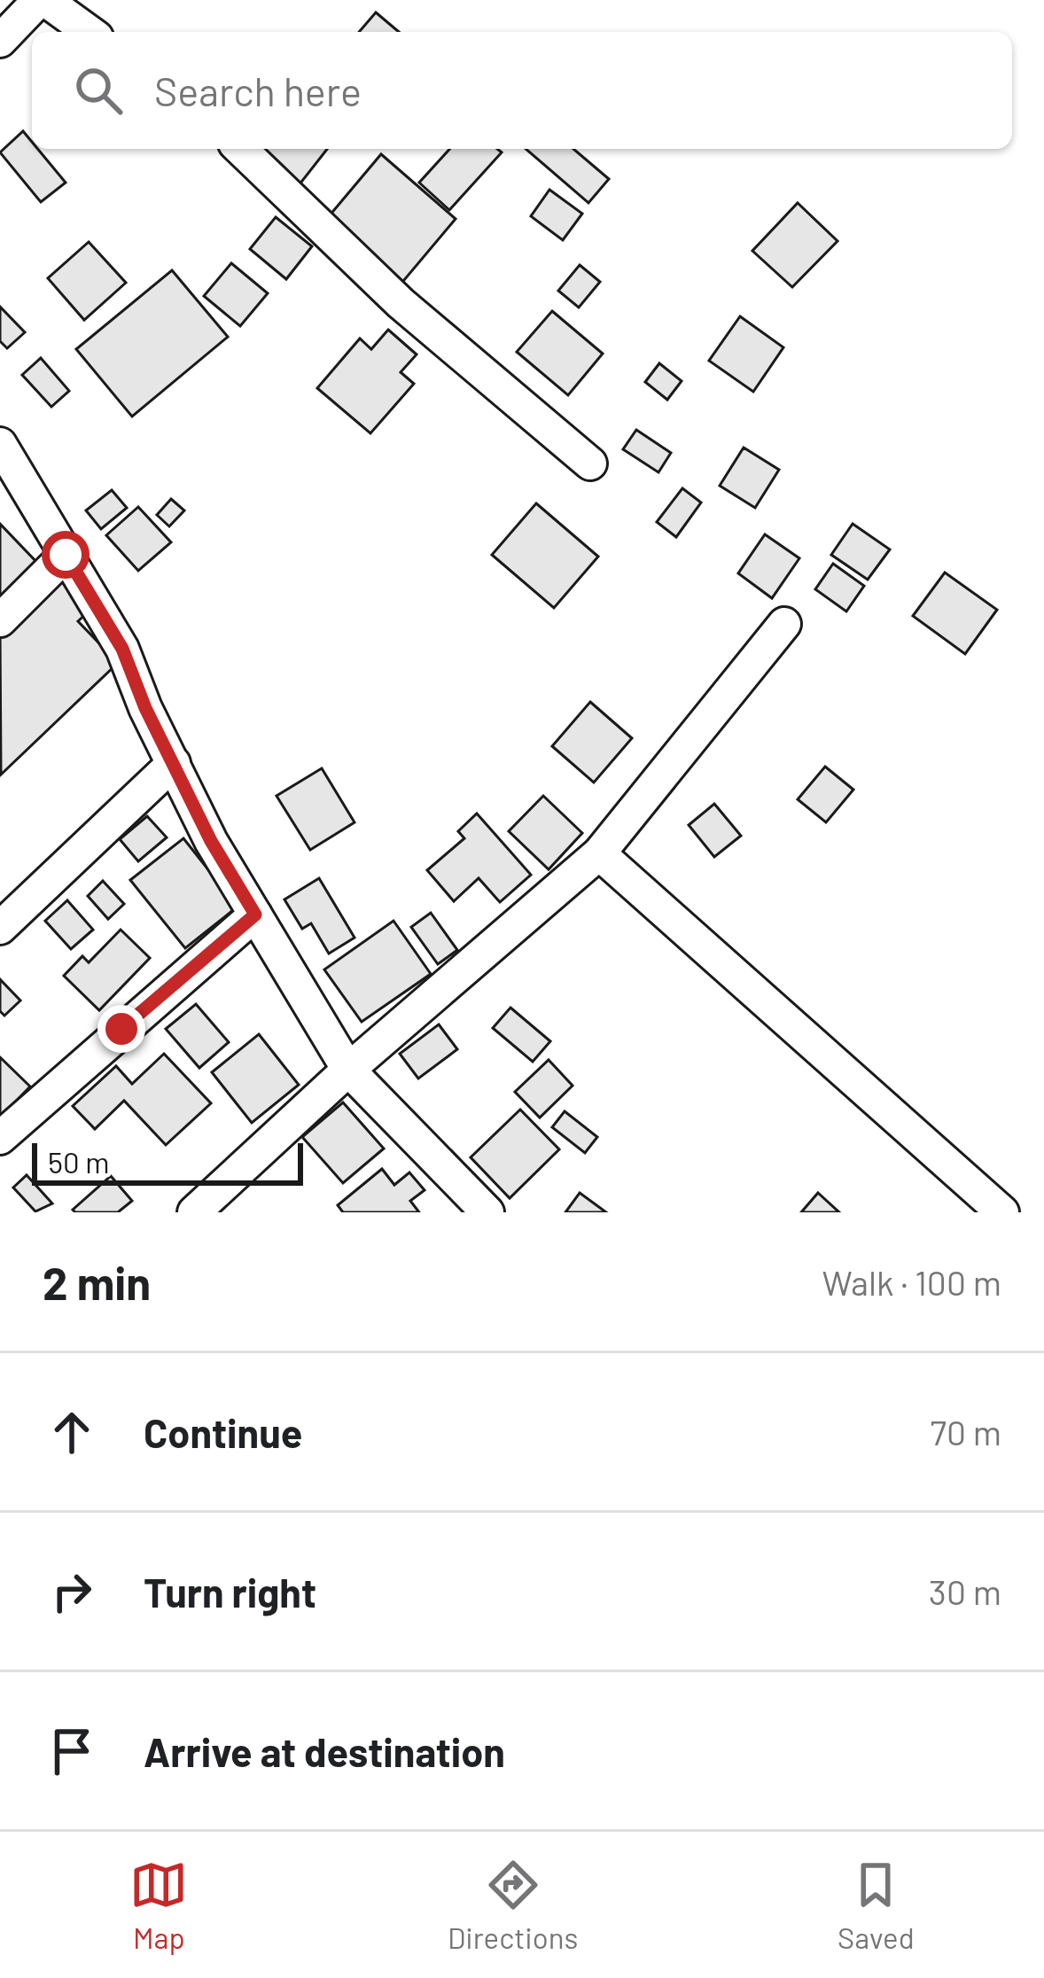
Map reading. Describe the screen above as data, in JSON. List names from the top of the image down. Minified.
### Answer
{"scale_bar":"50 m","page":{"search":"Search here","scale":"50 m","heading":["2 min","Walk · 100 m"],"list":[["Continue","70 m"],["Turn right","30 m"],"Arrive at destination"],"nav":["Map","Directions","Saved"]}}
